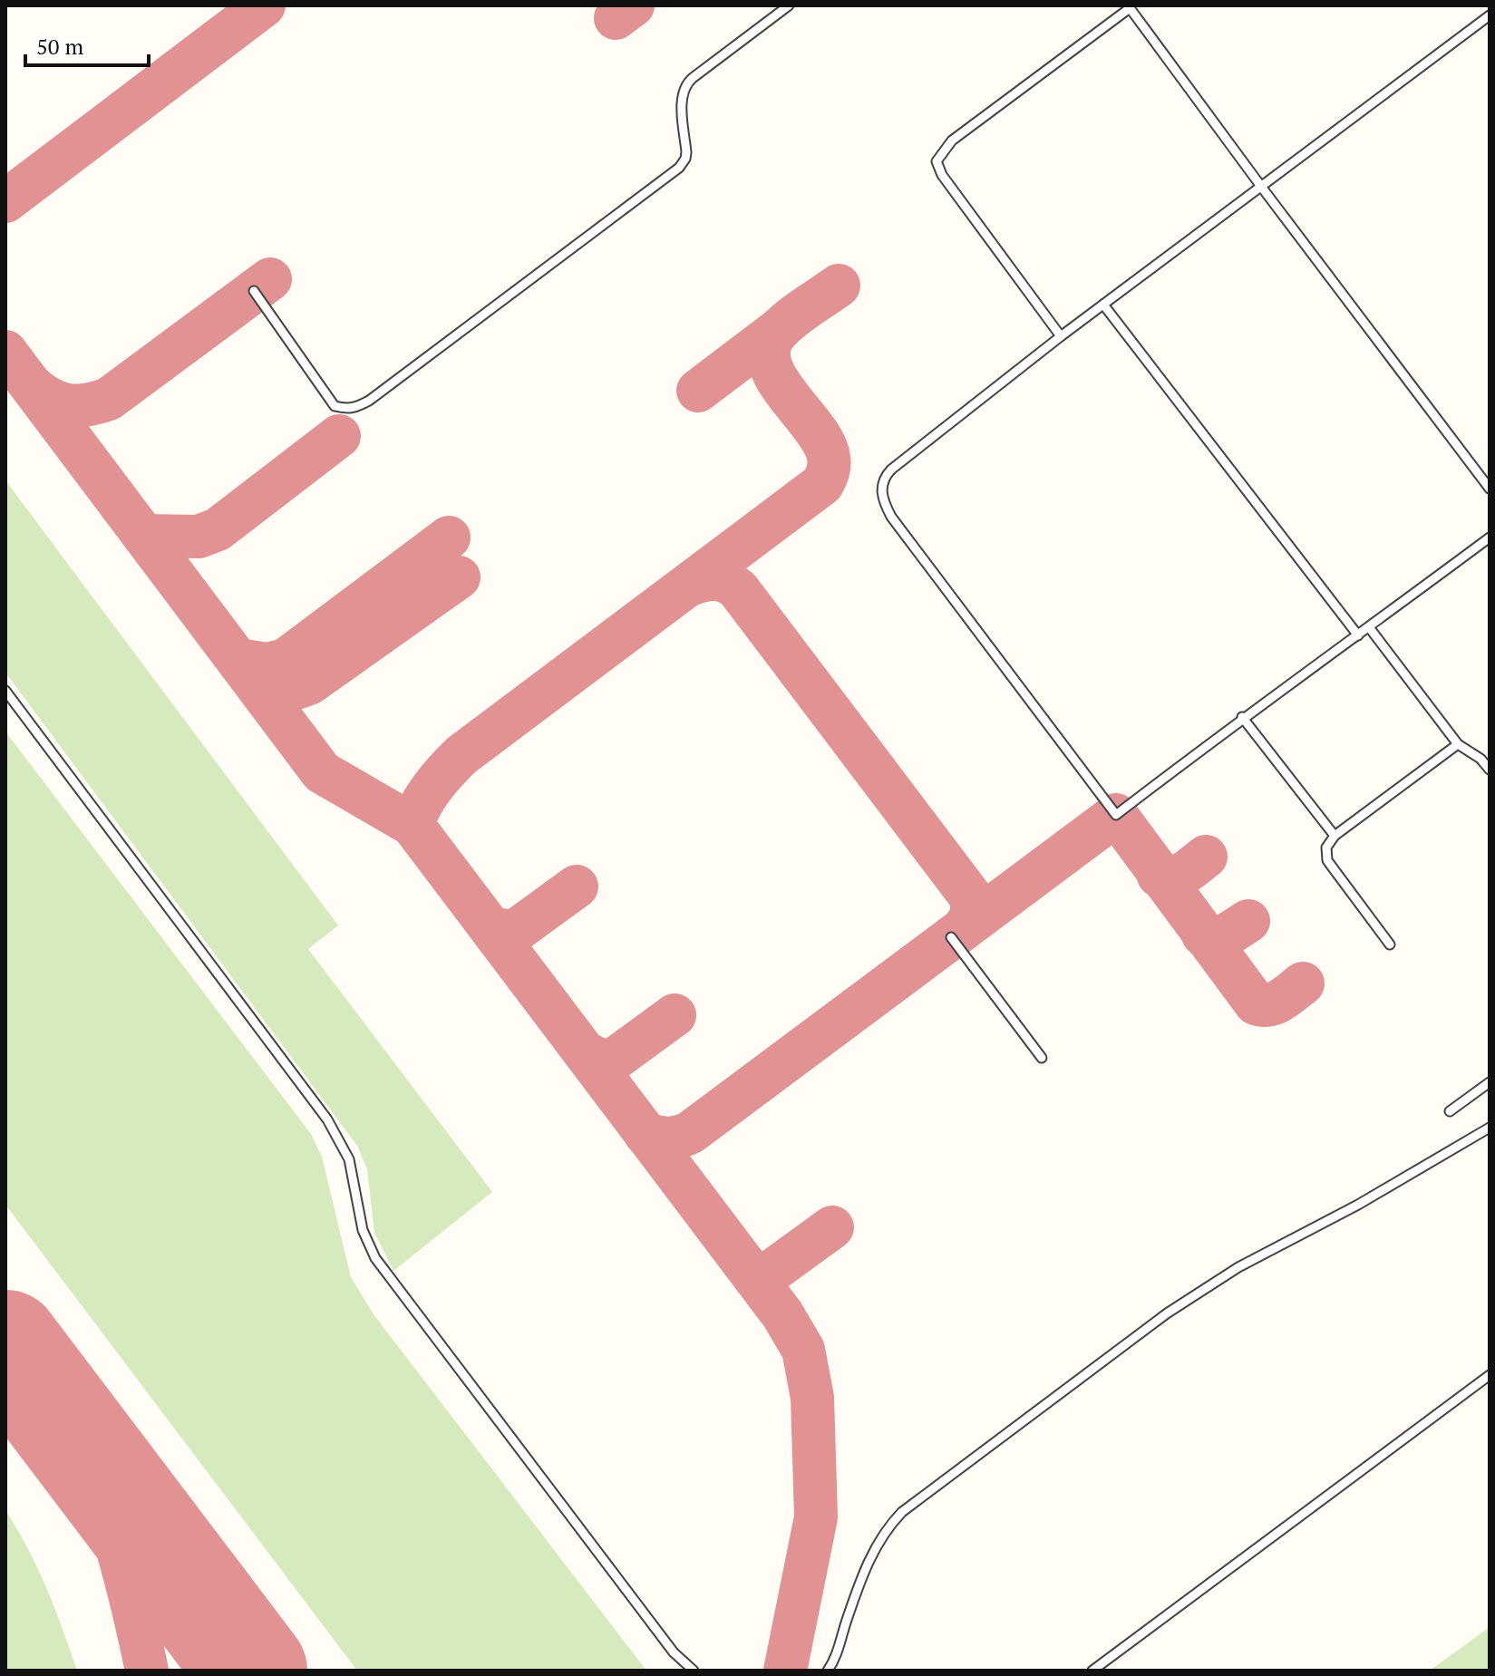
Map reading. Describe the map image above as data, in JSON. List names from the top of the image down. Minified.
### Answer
{"scale_bar":"50 m"}
